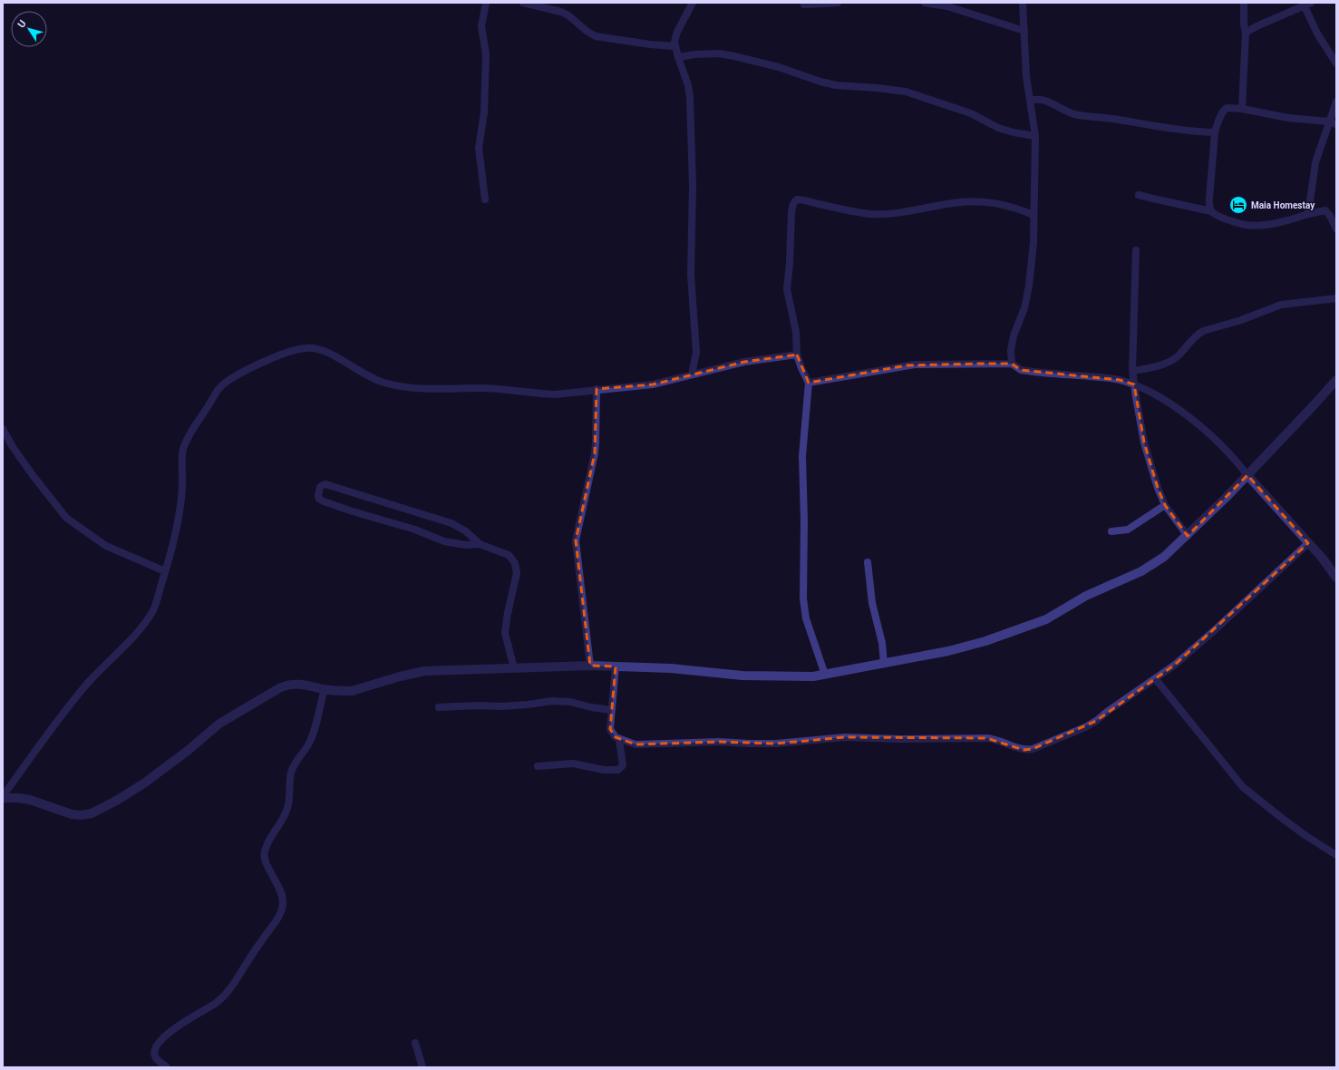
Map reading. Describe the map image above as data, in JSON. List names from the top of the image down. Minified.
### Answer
{"places":{"hotel":["Maia Homestay"]},"north":"top left"}
